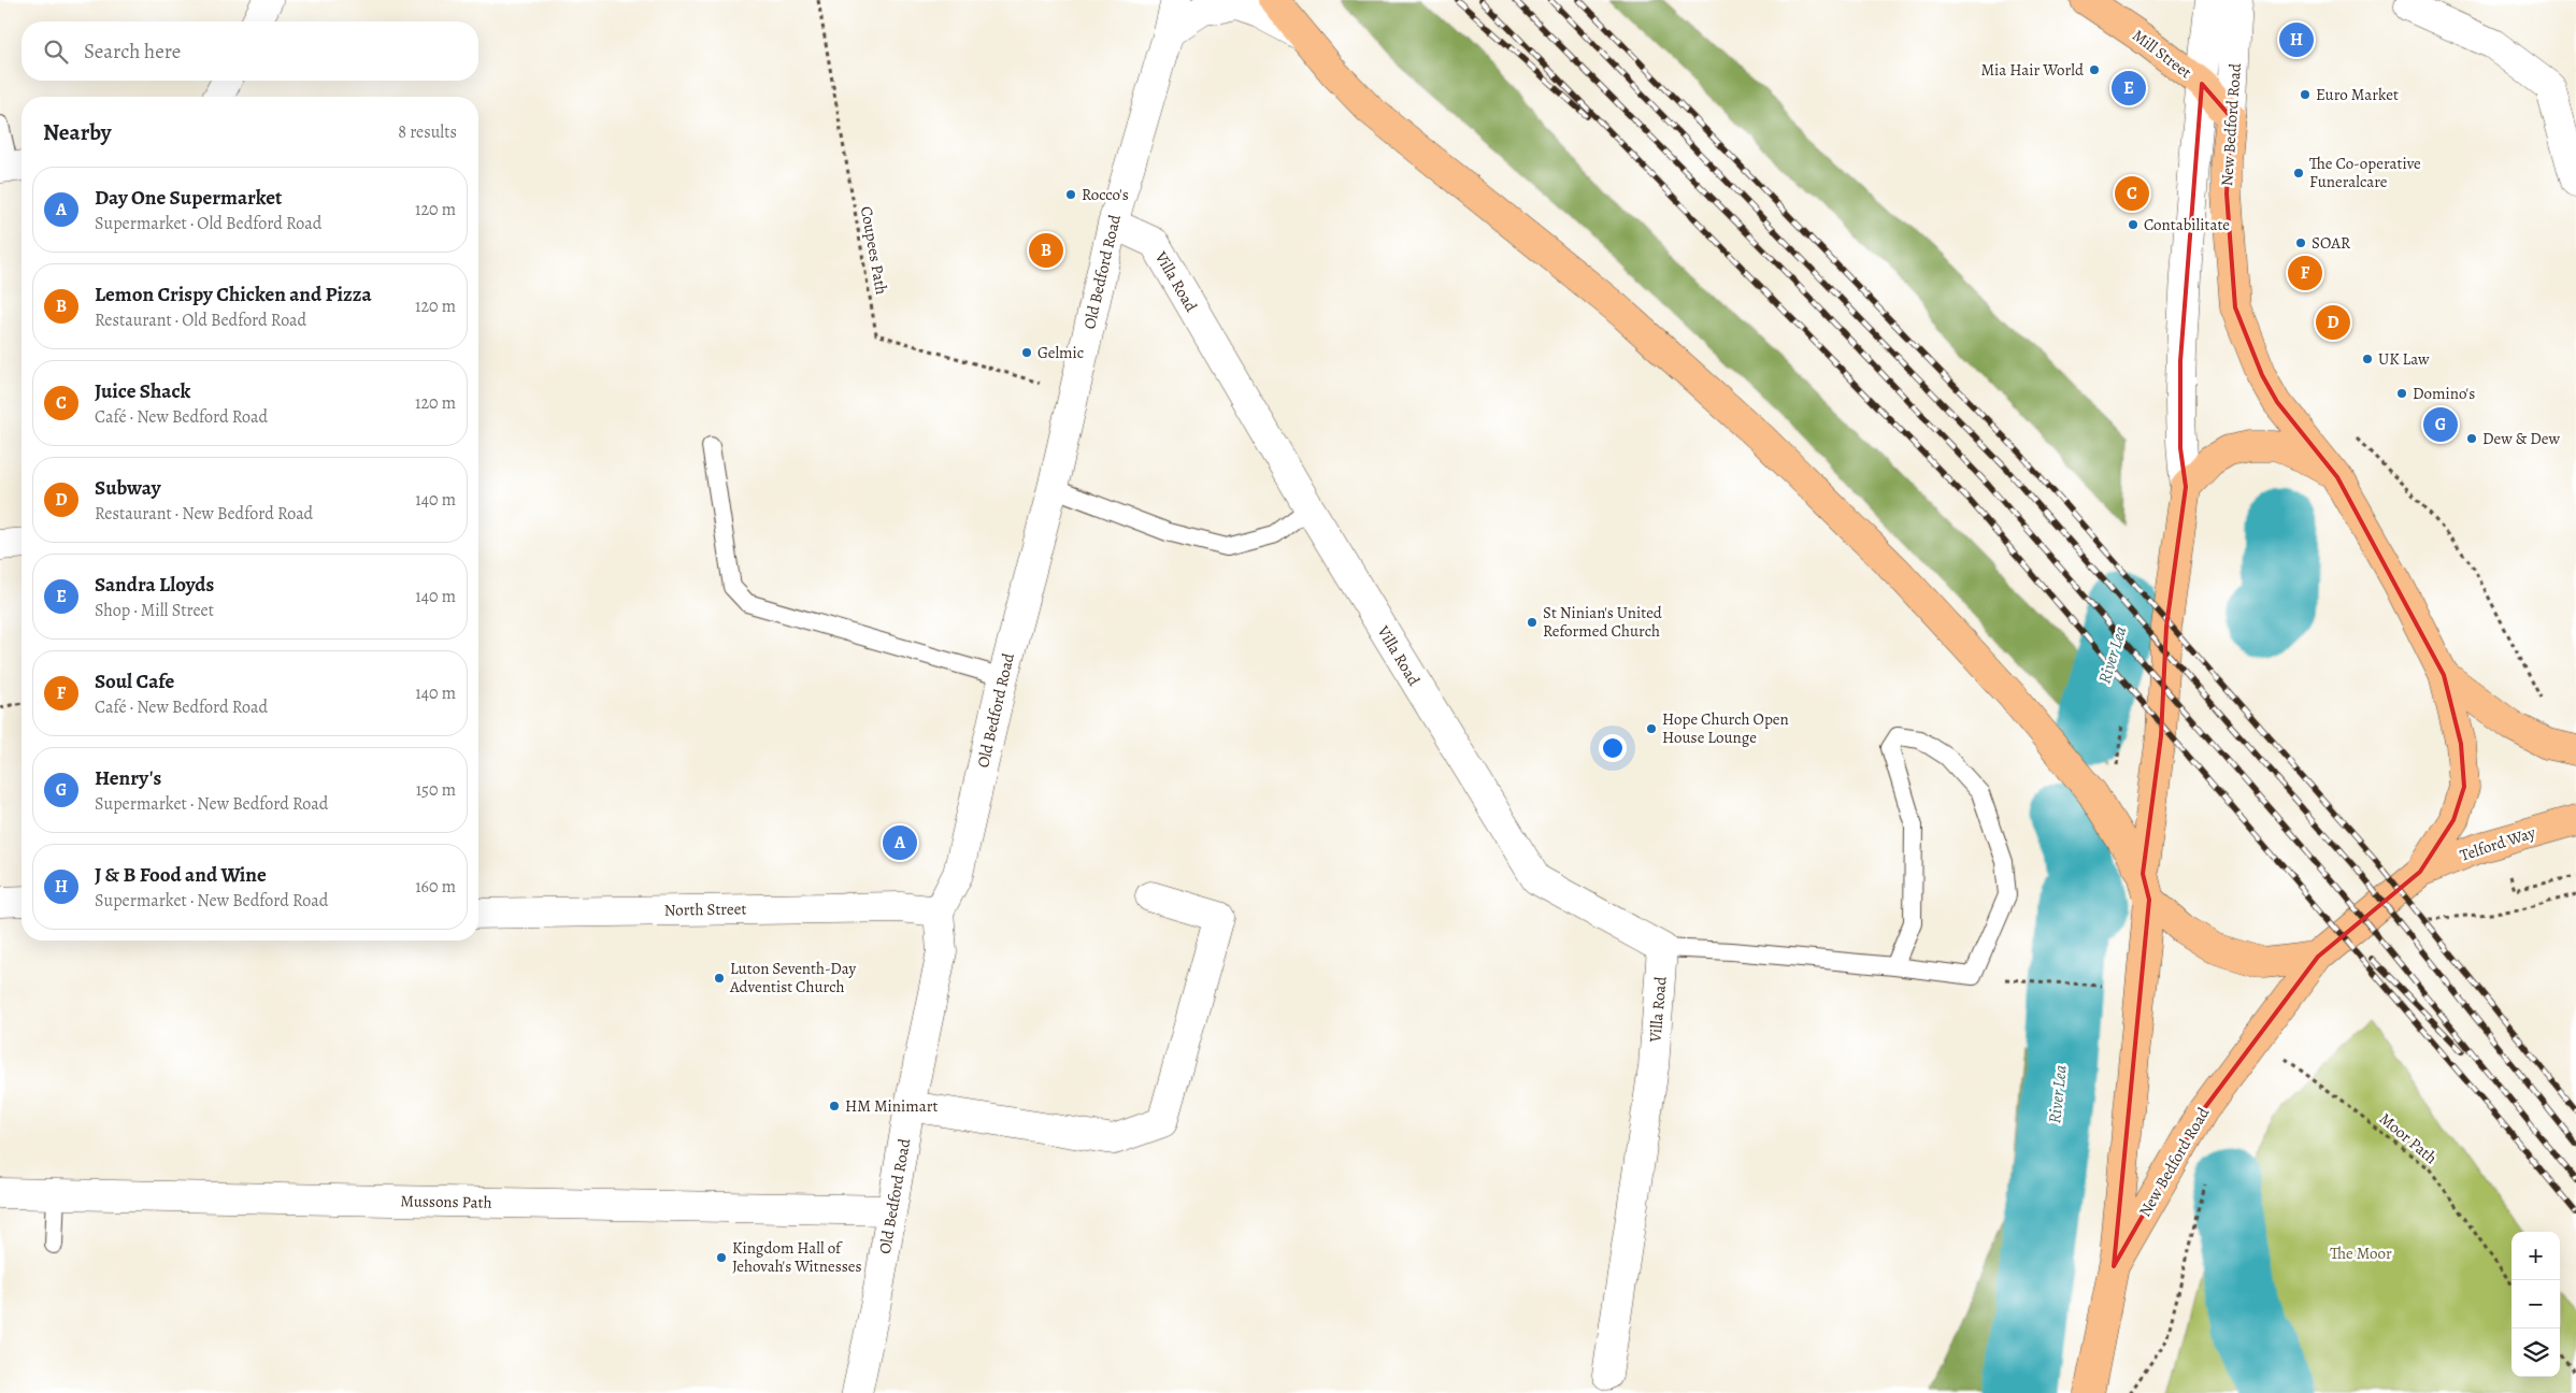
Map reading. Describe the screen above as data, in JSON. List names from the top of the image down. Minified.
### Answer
{"streets":{"highway":["Mill Street","New Bedford Road","Telford Way"],"street":["Old Bedford Road","Villa Road","North Street","Mussons Path"],"path":["Coupees Path","Moor Path"]},"crossings":[["Mill Street","New Bedford Road"],["New Bedford Road","Telford Way"],["Old Bedford Road","Villa Road"],["Old Bedford Road","North Street"],["Old Bedford Road","Mussons Path"]],"water":["River Lea"],"parks":["The Moor"],"places":["Mia Hair World","Euro Market","The Co-operative Funeralcare","Rocco's","Contabilitate","SOAR","Gelmic","UK Law","Domino's","Dew & Dew","St Ninian's United Reformed Church","Hope Church Open House Lounge","Luton Seventh-Day Adventist Church","HM Minimart","Kingdom Hall of Jehovah's Witnesses"],"page":{"pins":["H","E","C","B","F","D","G","A"],"search":"Search here","heading":["Nearby","8 results"],"list":[{"mark":"A","name":"Day One Supermarket","note":"Supermarket · Old Bedford Road","value":"120 m"},{"mark":"B","name":"Lemon Crispy Chicken and Pizza","note":"Restaurant · Old Bedford Road","value":"120 m"},{"mark":"C","name":"Juice Shack","note":"Café · New Bedford Road","value":"120 m"},{"mark":"D","name":"Subway","note":"Restaurant · New Bedford Road","value":"140 m"},{"mark":"E","name":"Sandra Lloyds","note":"Shop · Mill Street","value":"140 m"},{"mark":"F","name":"Soul Cafe","note":"Café · New Bedford Road","value":"140 m"},{"mark":"G","name":"Henry's","note":"Supermarket · New Bedford Road","value":"150 m"},{"mark":"H","name":"J & B Food and Wine","note":"Supermarket · New Bedford Road","value":"160 m"}],"map_buttons":["+","−"]}}
